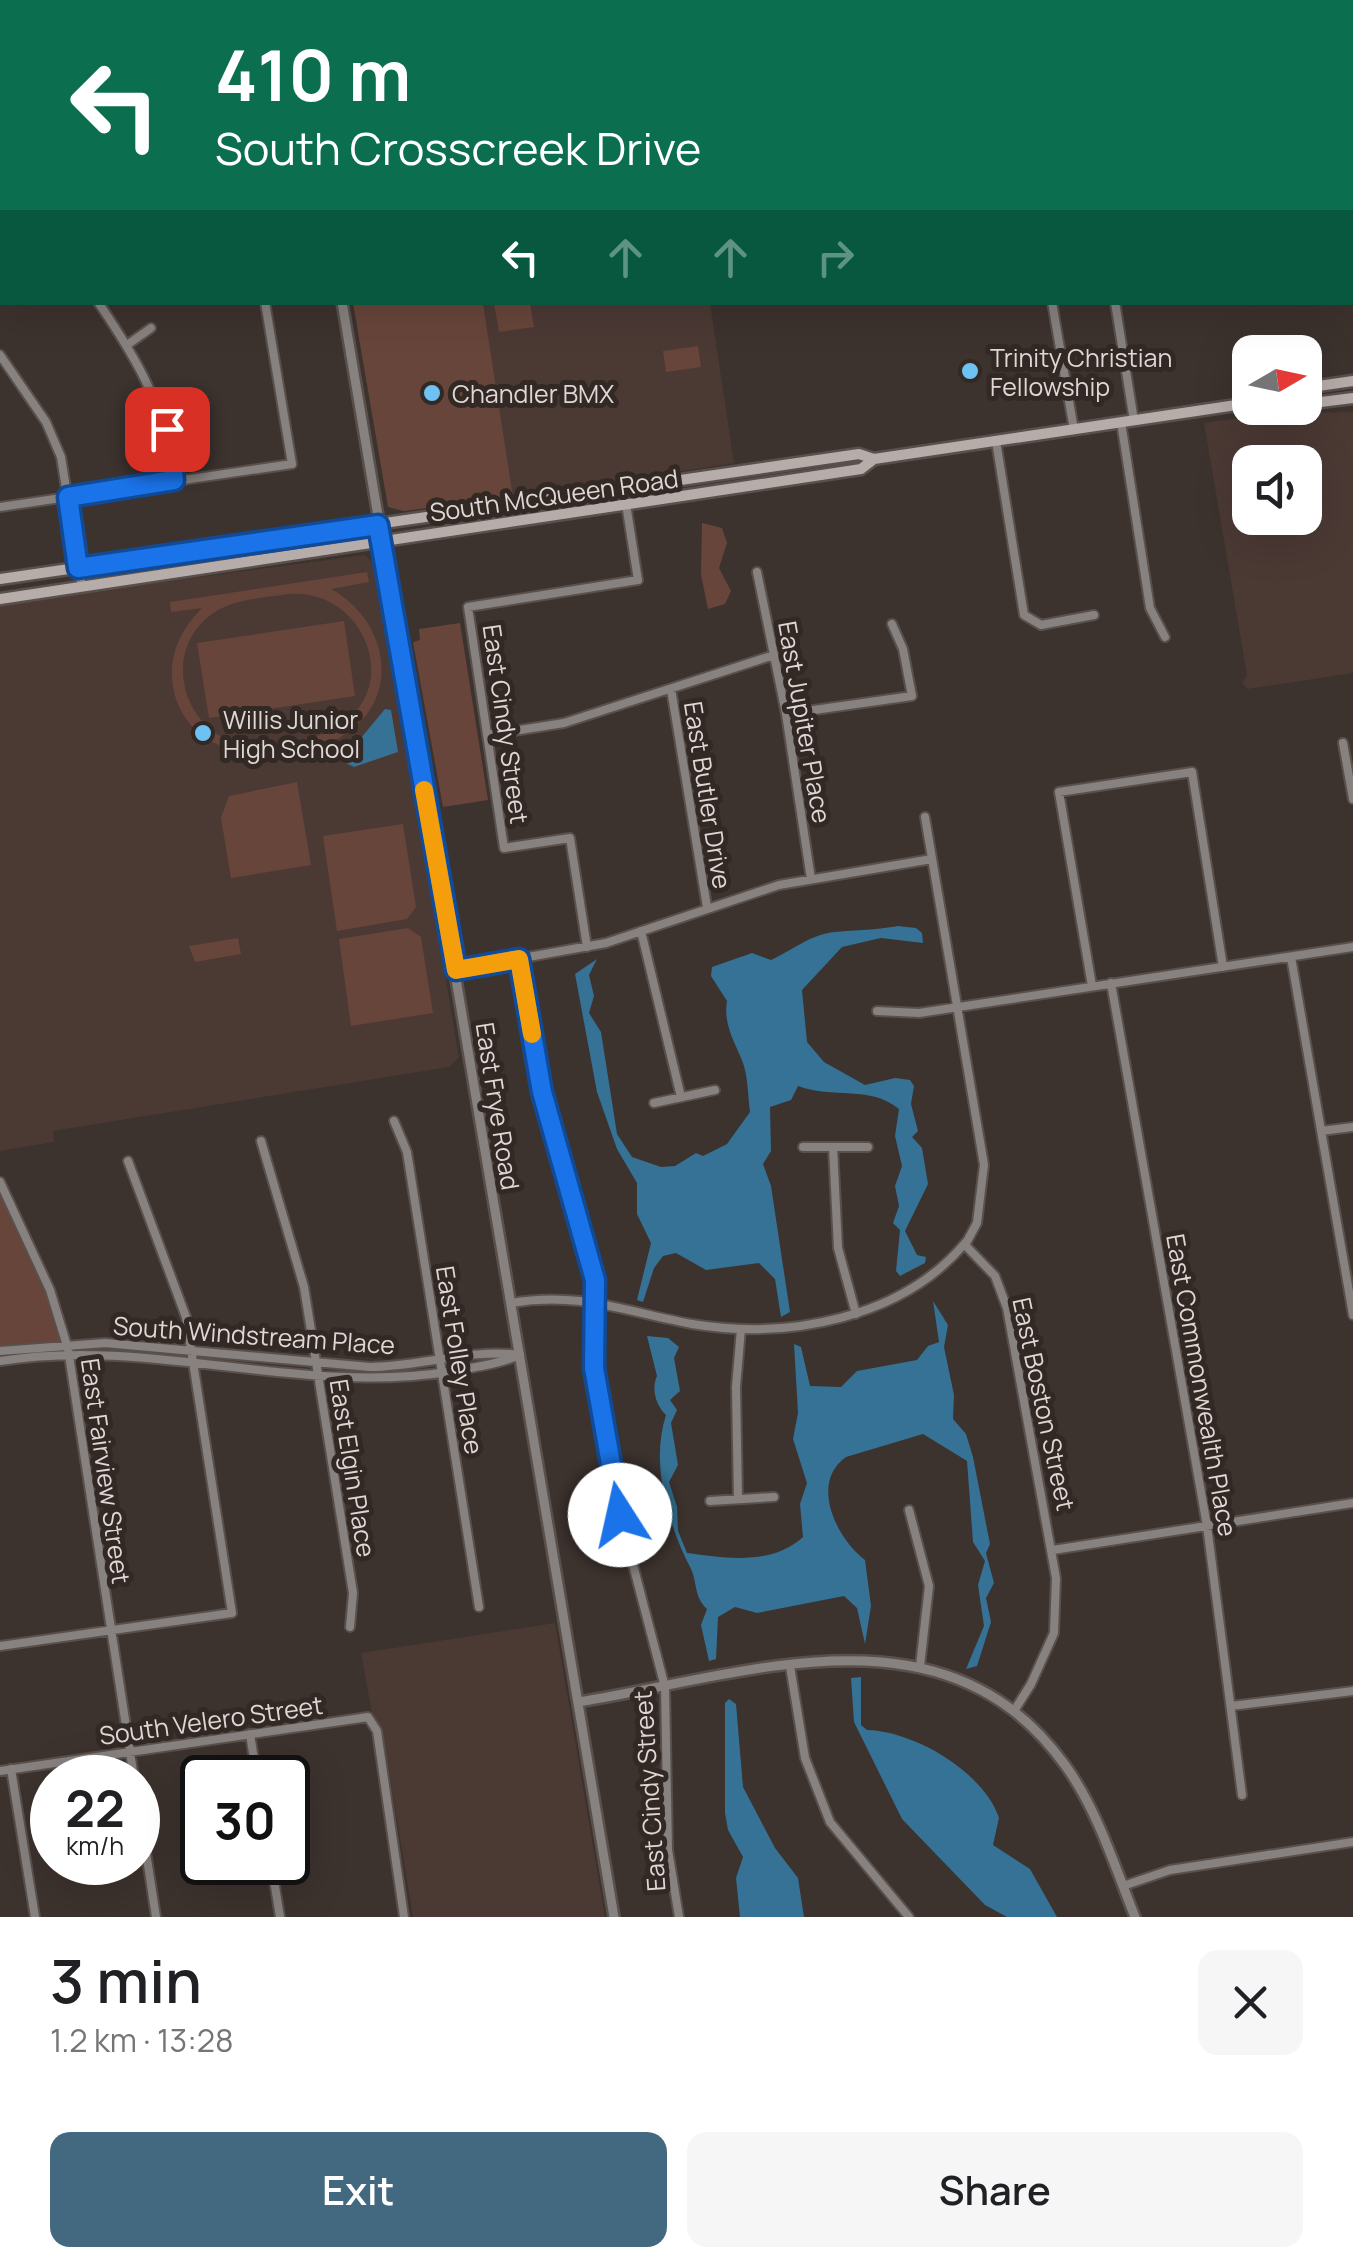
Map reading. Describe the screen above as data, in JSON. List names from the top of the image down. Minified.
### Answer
{"streets":{"main road":["South McQueen Road"],"street":["East Jupiter Place","East Cindy Street","East Butler Drive","East Frye Road","South Windstream Place","East Folley Place","East Commonwealth Place","East Boston Street","East Elgin Place","East Fairview Street","South Velero Street"]},"crossings":[["South McQueen Road","East Cindy Street"],["South McQueen Road","East Frye Road"],["East Frye Road","South Windstream Place"],["South Windstream Place","East Folley Place"],["South Windstream Place","East Elgin Place"],["South Windstream Place","East Fairview Street"],["East Fairview Street","South Velero Street"]],"places":["Trinity Christian Fellowship","Chandler BMX","Willis Junior High School"],"north":"right","page":{"turn":["410 m","South Crosscreek Drive"],"speed":"22 km/h","limit":"30","heading":["3 min","1.2 km · 13:28"],"buttons":["Exit","Share"]}}
